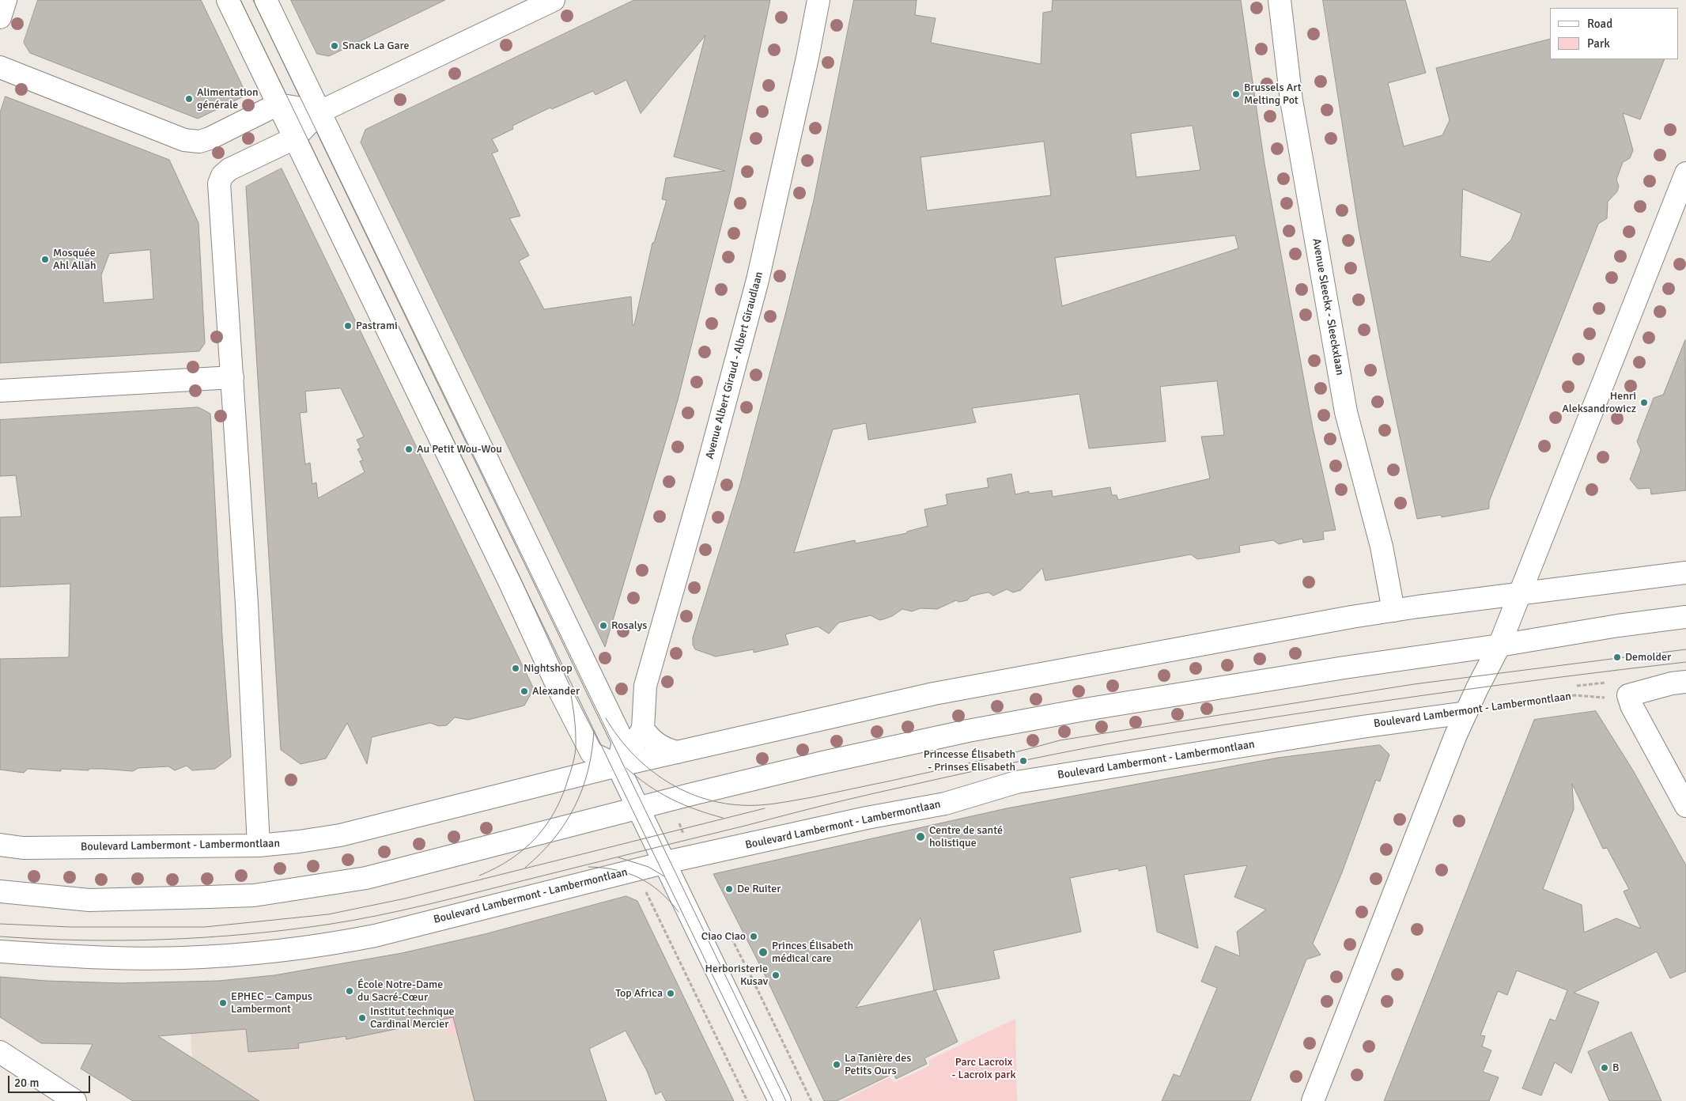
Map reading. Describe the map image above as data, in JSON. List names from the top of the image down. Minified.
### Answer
{"streets":{"street":["Avenue Sleeckx - Sleeckxlaan","Avenue Albert Giraud - Albert Giraudlaan","Boulevard Lambermont - Lambermontlaan"]},"crossings":[["Avenue Sleeckx - Sleeckxlaan","Boulevard Lambermont - Lambermontlaan"],["Avenue Albert Giraud - Albert Giraudlaan","Boulevard Lambermont - Lambermontlaan"]],"parks":["Parc Lacroix - Lacroix park"],"places":["Snack La Gare","Brussels Art Melting Pot","Alimentation générale","Mosquée Ahl Allah","Pastrami","Henri Aleksandrowicz","Au Petit Wou-Wou","Rosalys","Demolder","Nightshop","Alexander","Princesse Élisabeth - Prinses Elisabeth","Centre de santé holistique","De Ruiter","Ciao Ciao","Princes Élisabeth médical care","Herboristerie Kusav","École Notre-Dame du Sacré-Cœur","Top Africa","EPHEC – Campus Lambermont","Institut technique Cardinal Mercier","La Tanière des Petits Ours","B"],"legend":["Road","Park"],"scale_bar":"20 m"}
